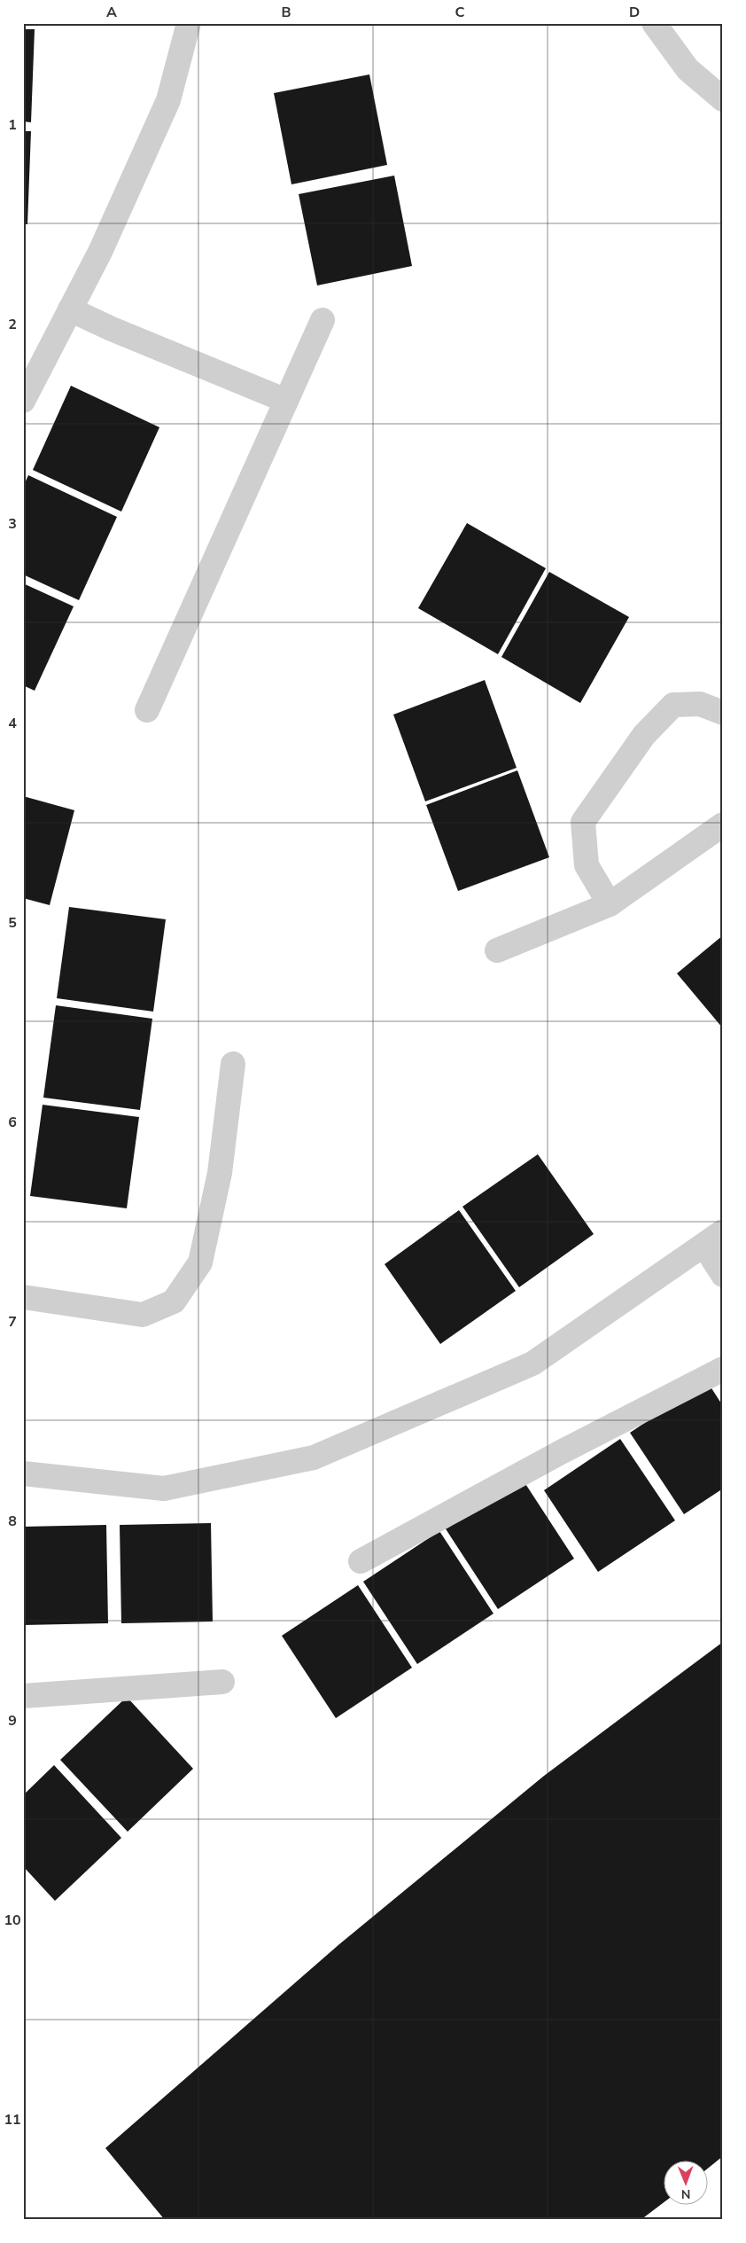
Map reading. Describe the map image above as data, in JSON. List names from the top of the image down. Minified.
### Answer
{"north":"bottom","grid":{"columns":["A","B","C","D"],"rows":["1","2","3","4","5","6","7","8","9","10","11"]}}
